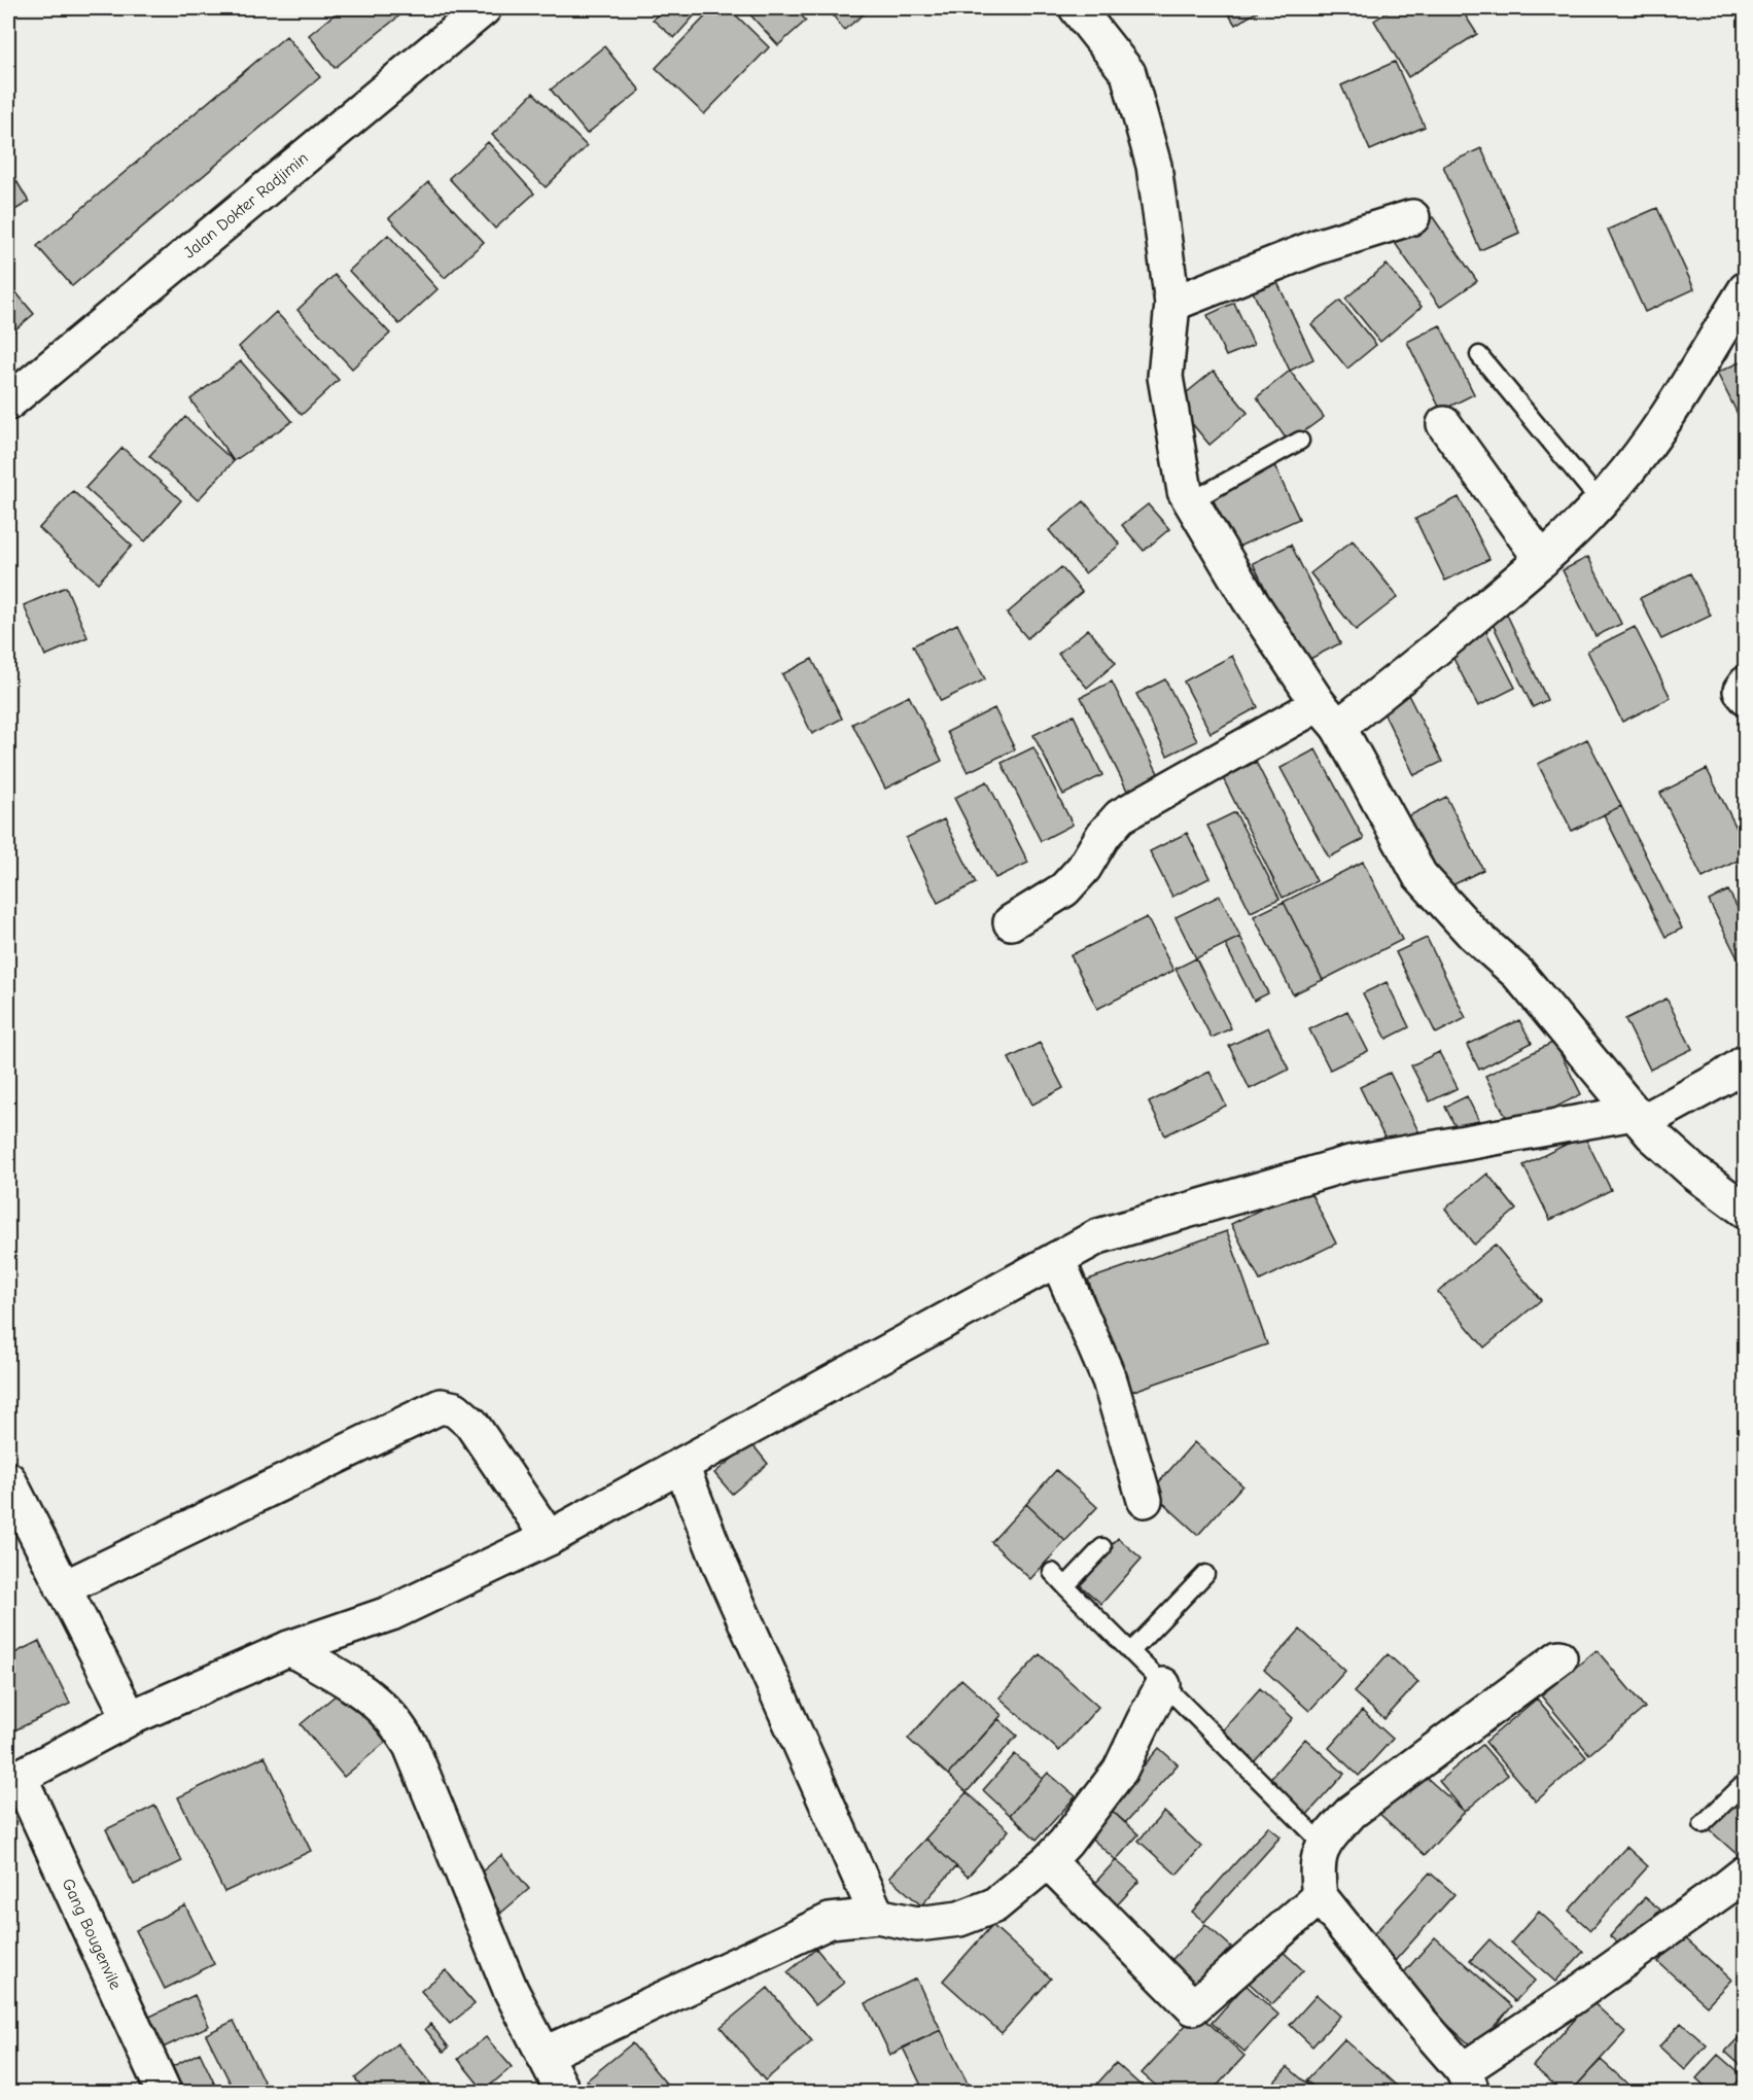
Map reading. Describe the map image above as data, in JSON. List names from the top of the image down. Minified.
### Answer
{"streets":{"street":["Jalan Dokter Radjimin","Gang Bougenvile"]}}
